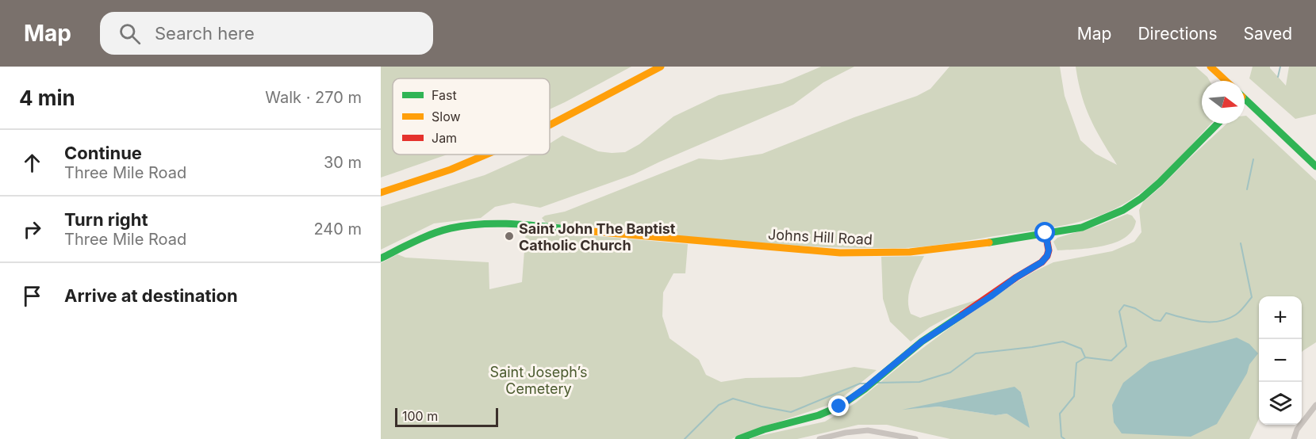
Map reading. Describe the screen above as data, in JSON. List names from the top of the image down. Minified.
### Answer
{"streets":{"main road":["Johns Hill Road"]},"parks":["Saint Joseph’s Cemetery"],"places":["Saint John The Baptist Catholic Church"],"legend":["Fast","Slow","Jam"],"scale_bar":"100 m","north":"right","page":{"header":"Map","search":"Search here","nav":["Map","Directions","Saved"],"heading":["4 min","Walk · 270 m"],"list":[["Continue","Three Mile Road","30 m"],["Turn right","Three Mile Road","240 m"],"Arrive at destination"],"map_buttons":["+","−"],"scale":"100 m"}}
